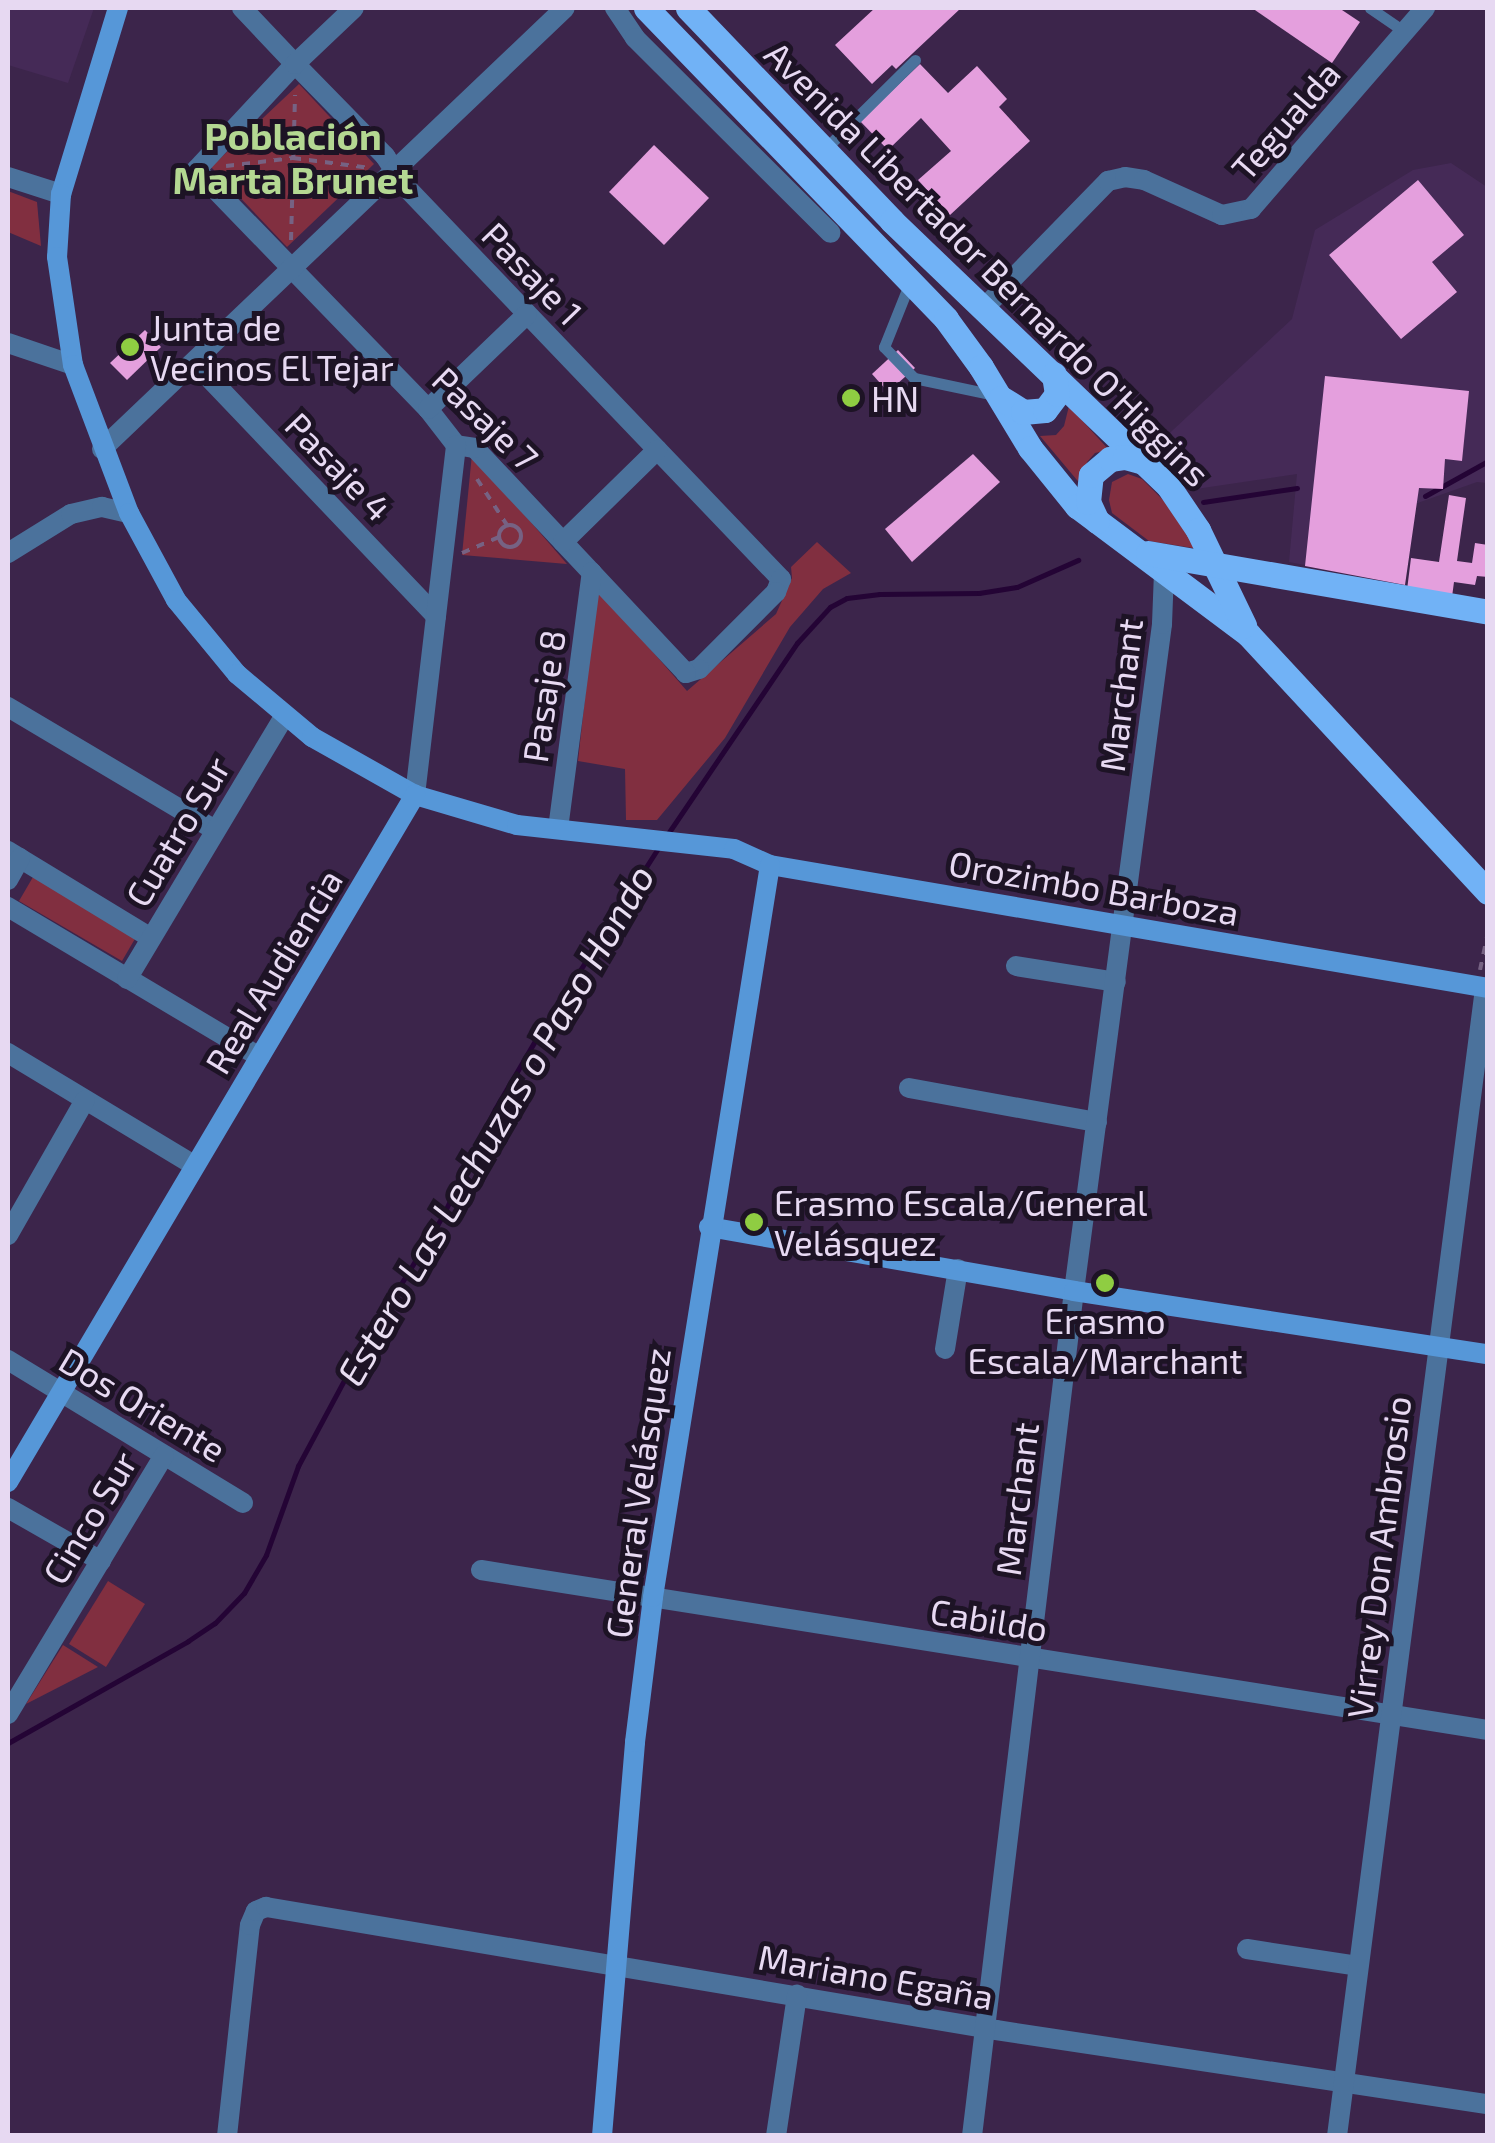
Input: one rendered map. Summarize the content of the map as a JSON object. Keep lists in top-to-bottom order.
{
  "streets": {
    "main road": ["Avenida Libertador Bernardo O'Higgins"],
    "street": [
      "Tegualda",
      "Pasaje 1",
      "Pasaje 7",
      "Pasaje 4",
      "Marchant",
      "Pasaje 8",
      "Cuatro Sur",
      "Orozimbo Barboza",
      "Real Audiencia",
      "Dos Oriente",
      "General Velásquez",
      "Cinco Sur",
      "Virrey Don Ambrosio",
      "Cabildo",
      "Mariano Egaña"
    ]
  },
  "crossings": [
    ["Tegualda", "Avenida Libertador Bernardo O'Higgins"],
    ["Avenida Libertador Bernardo O'Higgins", "Marchant"],
    ["Pasaje 1", "Pasaje 7"],
    ["Pasaje 7", "Pasaje 8"],
    ["Pasaje 7", "Real Audiencia"],
    ["Pasaje 4", "Real Audiencia"],
    ["Marchant", "Orozimbo Barboza"],
    ["Marchant", "Cabildo"],
    ["Marchant", "Mariano Egaña"],
    ["Pasaje 8", "Orozimbo Barboza"],
    ["Cuatro Sur", "Orozimbo Barboza"],
    ["Orozimbo Barboza", "Real Audiencia"],
    ["Orozimbo Barboza", "General Velásquez"],
    ["Orozimbo Barboza", "Virrey Don Ambrosio"],
    ["Real Audiencia", "Dos Oriente"],
    ["Dos Oriente", "Cinco Sur"],
    ["General Velásquez", "Cabildo"],
    ["General Velásquez", "Mariano Egaña"],
    ["Virrey Don Ambrosio", "Cabildo"],
    ["Virrey Don Ambrosio", "Mariano Egaña"]
  ],
  "districts": ["Población Marta Brunet"],
  "water": ["Estero Las Lechuzas o Paso Hondo"],
  "places": [
    "Junta de Vecinos El Tejar",
    "HN",
    "Erasmo Escala/General Velásquez",
    "Erasmo Escala/Marchant"
  ]
}
